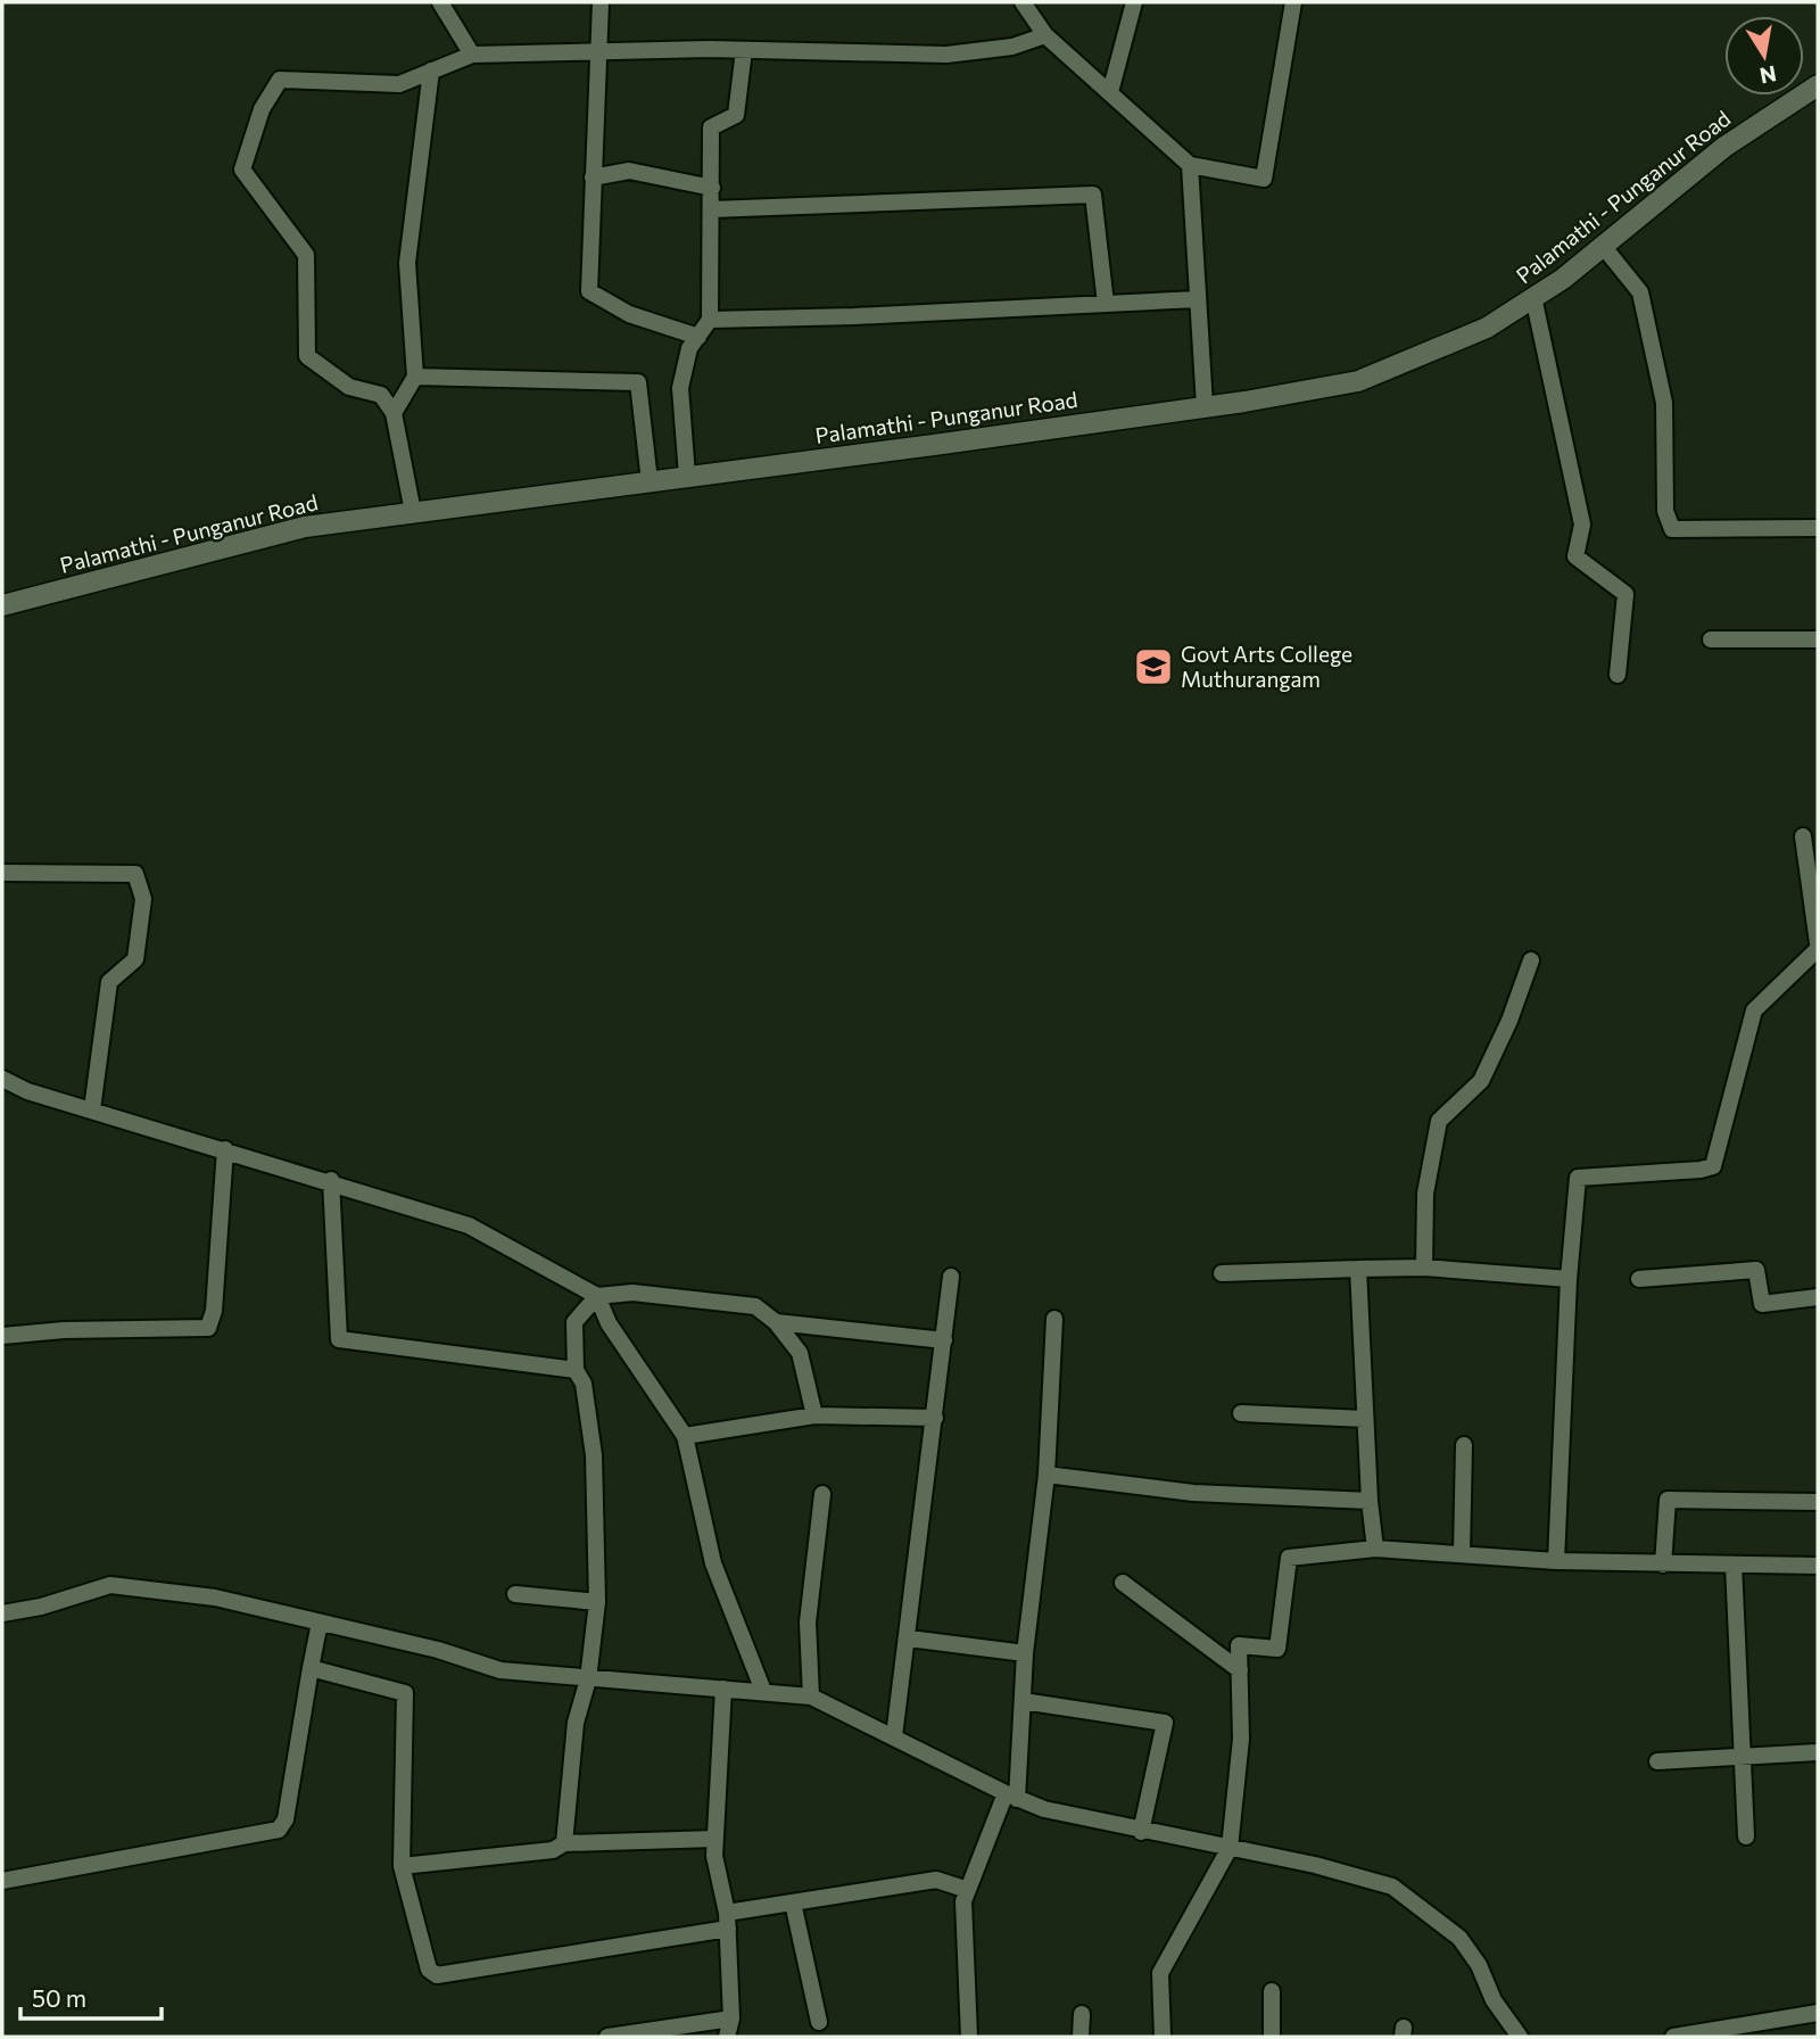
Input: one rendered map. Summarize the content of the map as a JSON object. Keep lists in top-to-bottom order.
{
  "streets": {
    "street": ["Palamathi - Punganur Road"]
  },
  "places": {
    "school or university": ["Govt Arts College Muthurangam"]
  },
  "scale_bar": "50 m",
  "north": "bottom"
}
